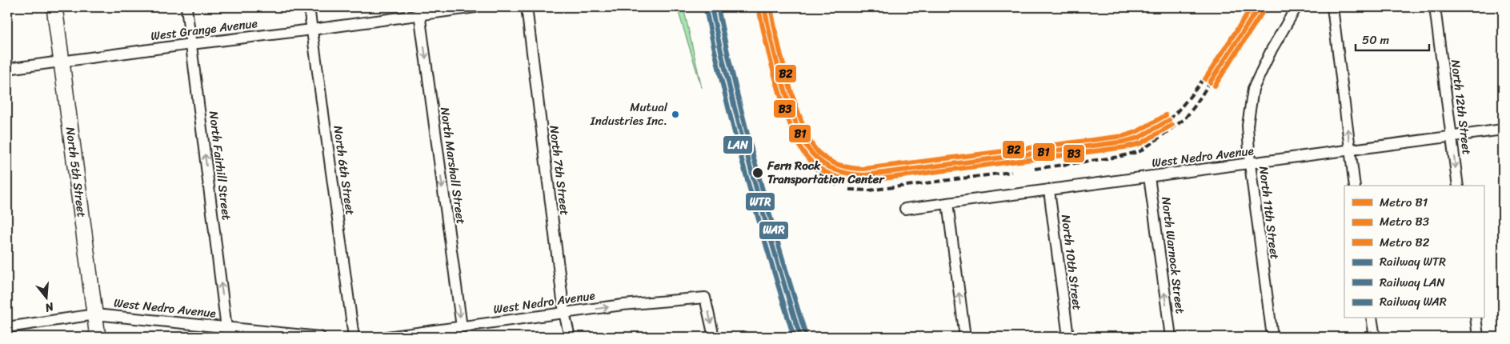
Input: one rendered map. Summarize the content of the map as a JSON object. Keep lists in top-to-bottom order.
{
  "streets": {
    "street": [
      "West Grange Avenue",
      "North 12th Street",
      "West Nedro Avenue",
      "North Fairhill Street",
      "North Marshall Street",
      "North 6th Street",
      "North 7th Street",
      "North 5th Street",
      "North 11th Street",
      "North Warnock Street",
      "North 10th Street"
    ]
  },
  "crossings": [
    ["West Grange Avenue", "North Fairhill Street"],
    ["West Grange Avenue", "North Marshall Street"],
    ["West Grange Avenue", "North 6th Street"],
    ["West Grange Avenue", "North 5th Street"],
    ["North 12th Street", "West Nedro Avenue"],
    ["West Nedro Avenue", "North Fairhill Street"],
    ["West Nedro Avenue", "North Marshall Street"],
    ["West Nedro Avenue", "North 7th Street"],
    ["West Nedro Avenue", "North 5th Street"],
    ["West Nedro Avenue", "North 11th Street"],
    ["West Nedro Avenue", "North Warnock Street"],
    ["West Nedro Avenue", "North 10th Street"]
  ],
  "one_way": ["North Fairhill Street", "North Marshall Street", "North Warnock Street"],
  "places": ["Mutual Industries Inc.", "Fern Rock Transportation Center"],
  "lines": [
    "metro line B1",
    "metro line B2",
    "rail line WTR",
    "rail line WAR",
    "metro line B3",
    "rail line LAN"
  ],
  "legend": [
    "Metro B1",
    "Metro B3",
    "Metro B2",
    "Railway WTR",
    "Railway LAN",
    "Railway WAR"
  ],
  "scale_bar": "50 m",
  "north": "bottom"
}
